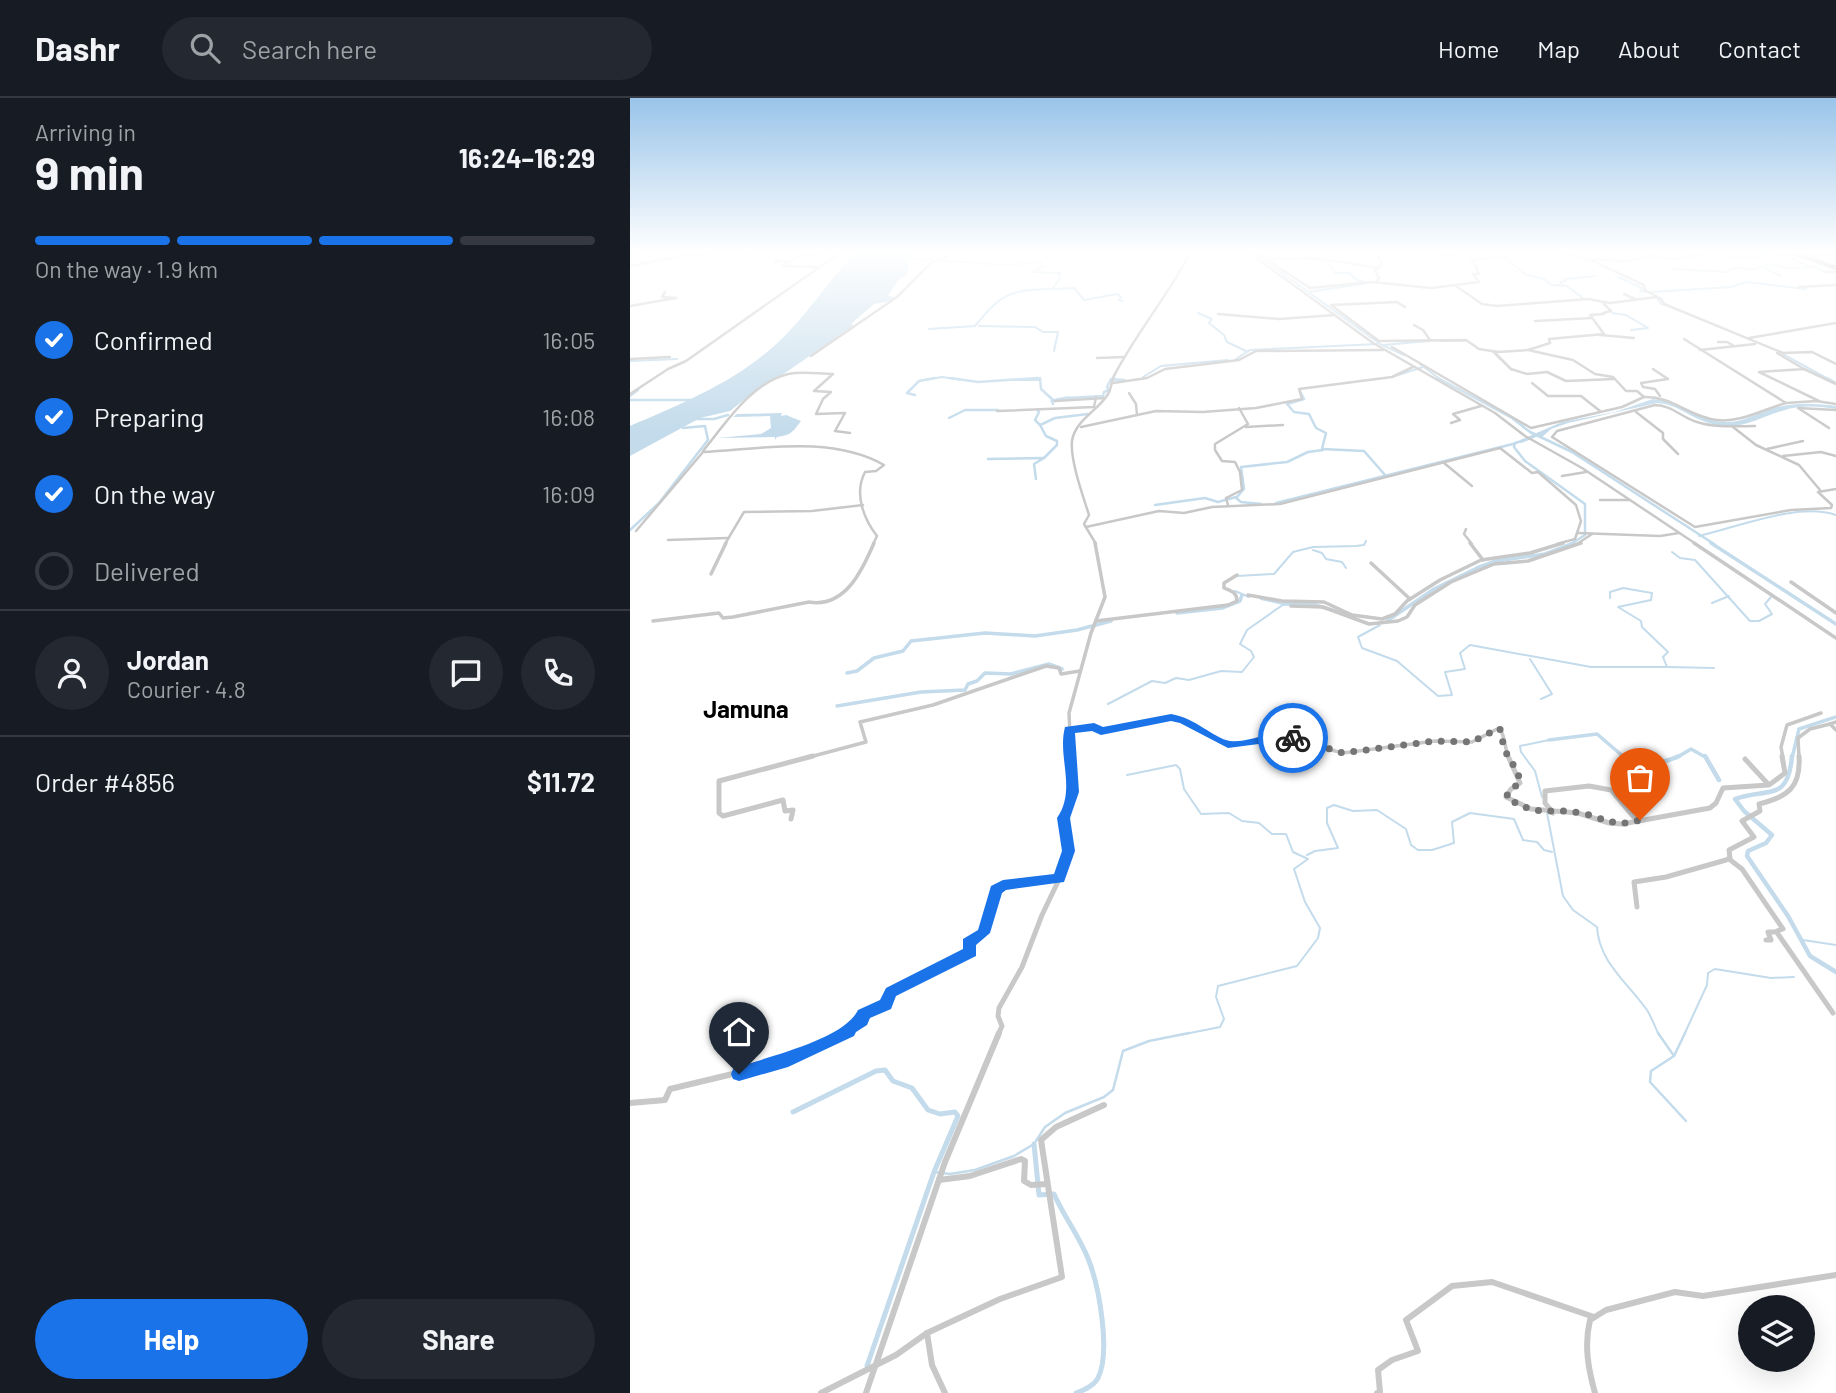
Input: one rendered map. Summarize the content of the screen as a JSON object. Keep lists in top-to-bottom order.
{
  "districts": ["Jamuna"],
  "page": {
    "header": "Dashr",
    "search": "Search here",
    "nav": [
      "Home",
      "Map",
      "About",
      "Contact"
    ],
    "heading": ["9 min", "Arriving in", "16:24–16:29"],
    "panel": [
      "Jordan",
      "Courier · 4.8",
      "Order #4856",
      "$11.72"
    ],
    "bar": "On the way · 1.9 km",
    "list": [
      ["Confirmed", "16:05"],
      ["Preparing", "16:08"],
      ["On the way", "16:09"],
      "Delivered"
    ],
    "buttons": ["Help", "Share"]
  }
}
